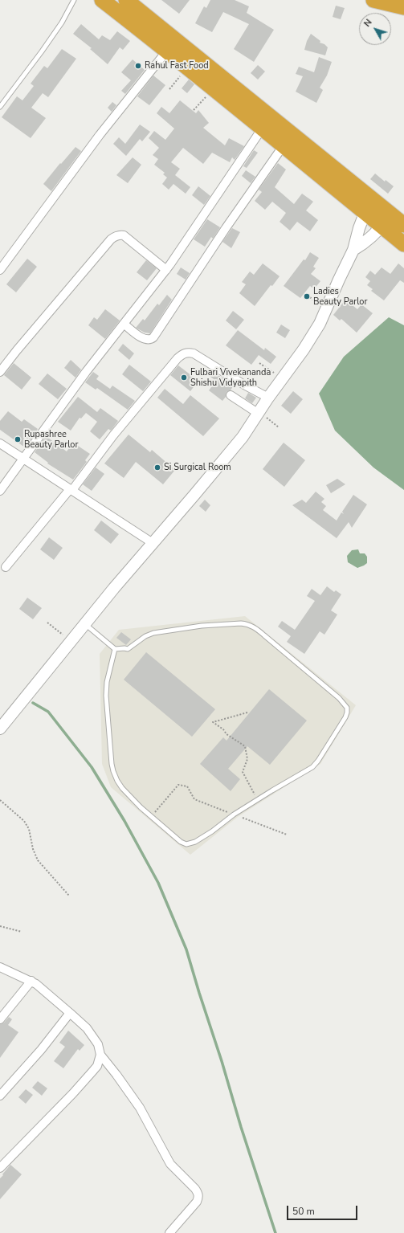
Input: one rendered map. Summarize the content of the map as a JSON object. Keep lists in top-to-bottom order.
{
  "places": [
    "Rahul Fast Food",
    "Ladies Beauty Parlor",
    "Fulbari Vivekananda Shishu Vidyapith",
    "Rupashree Beauty Parlor",
    "Si Surgical Room"
  ],
  "scale_bar": "50 m",
  "north": "top left"
}
